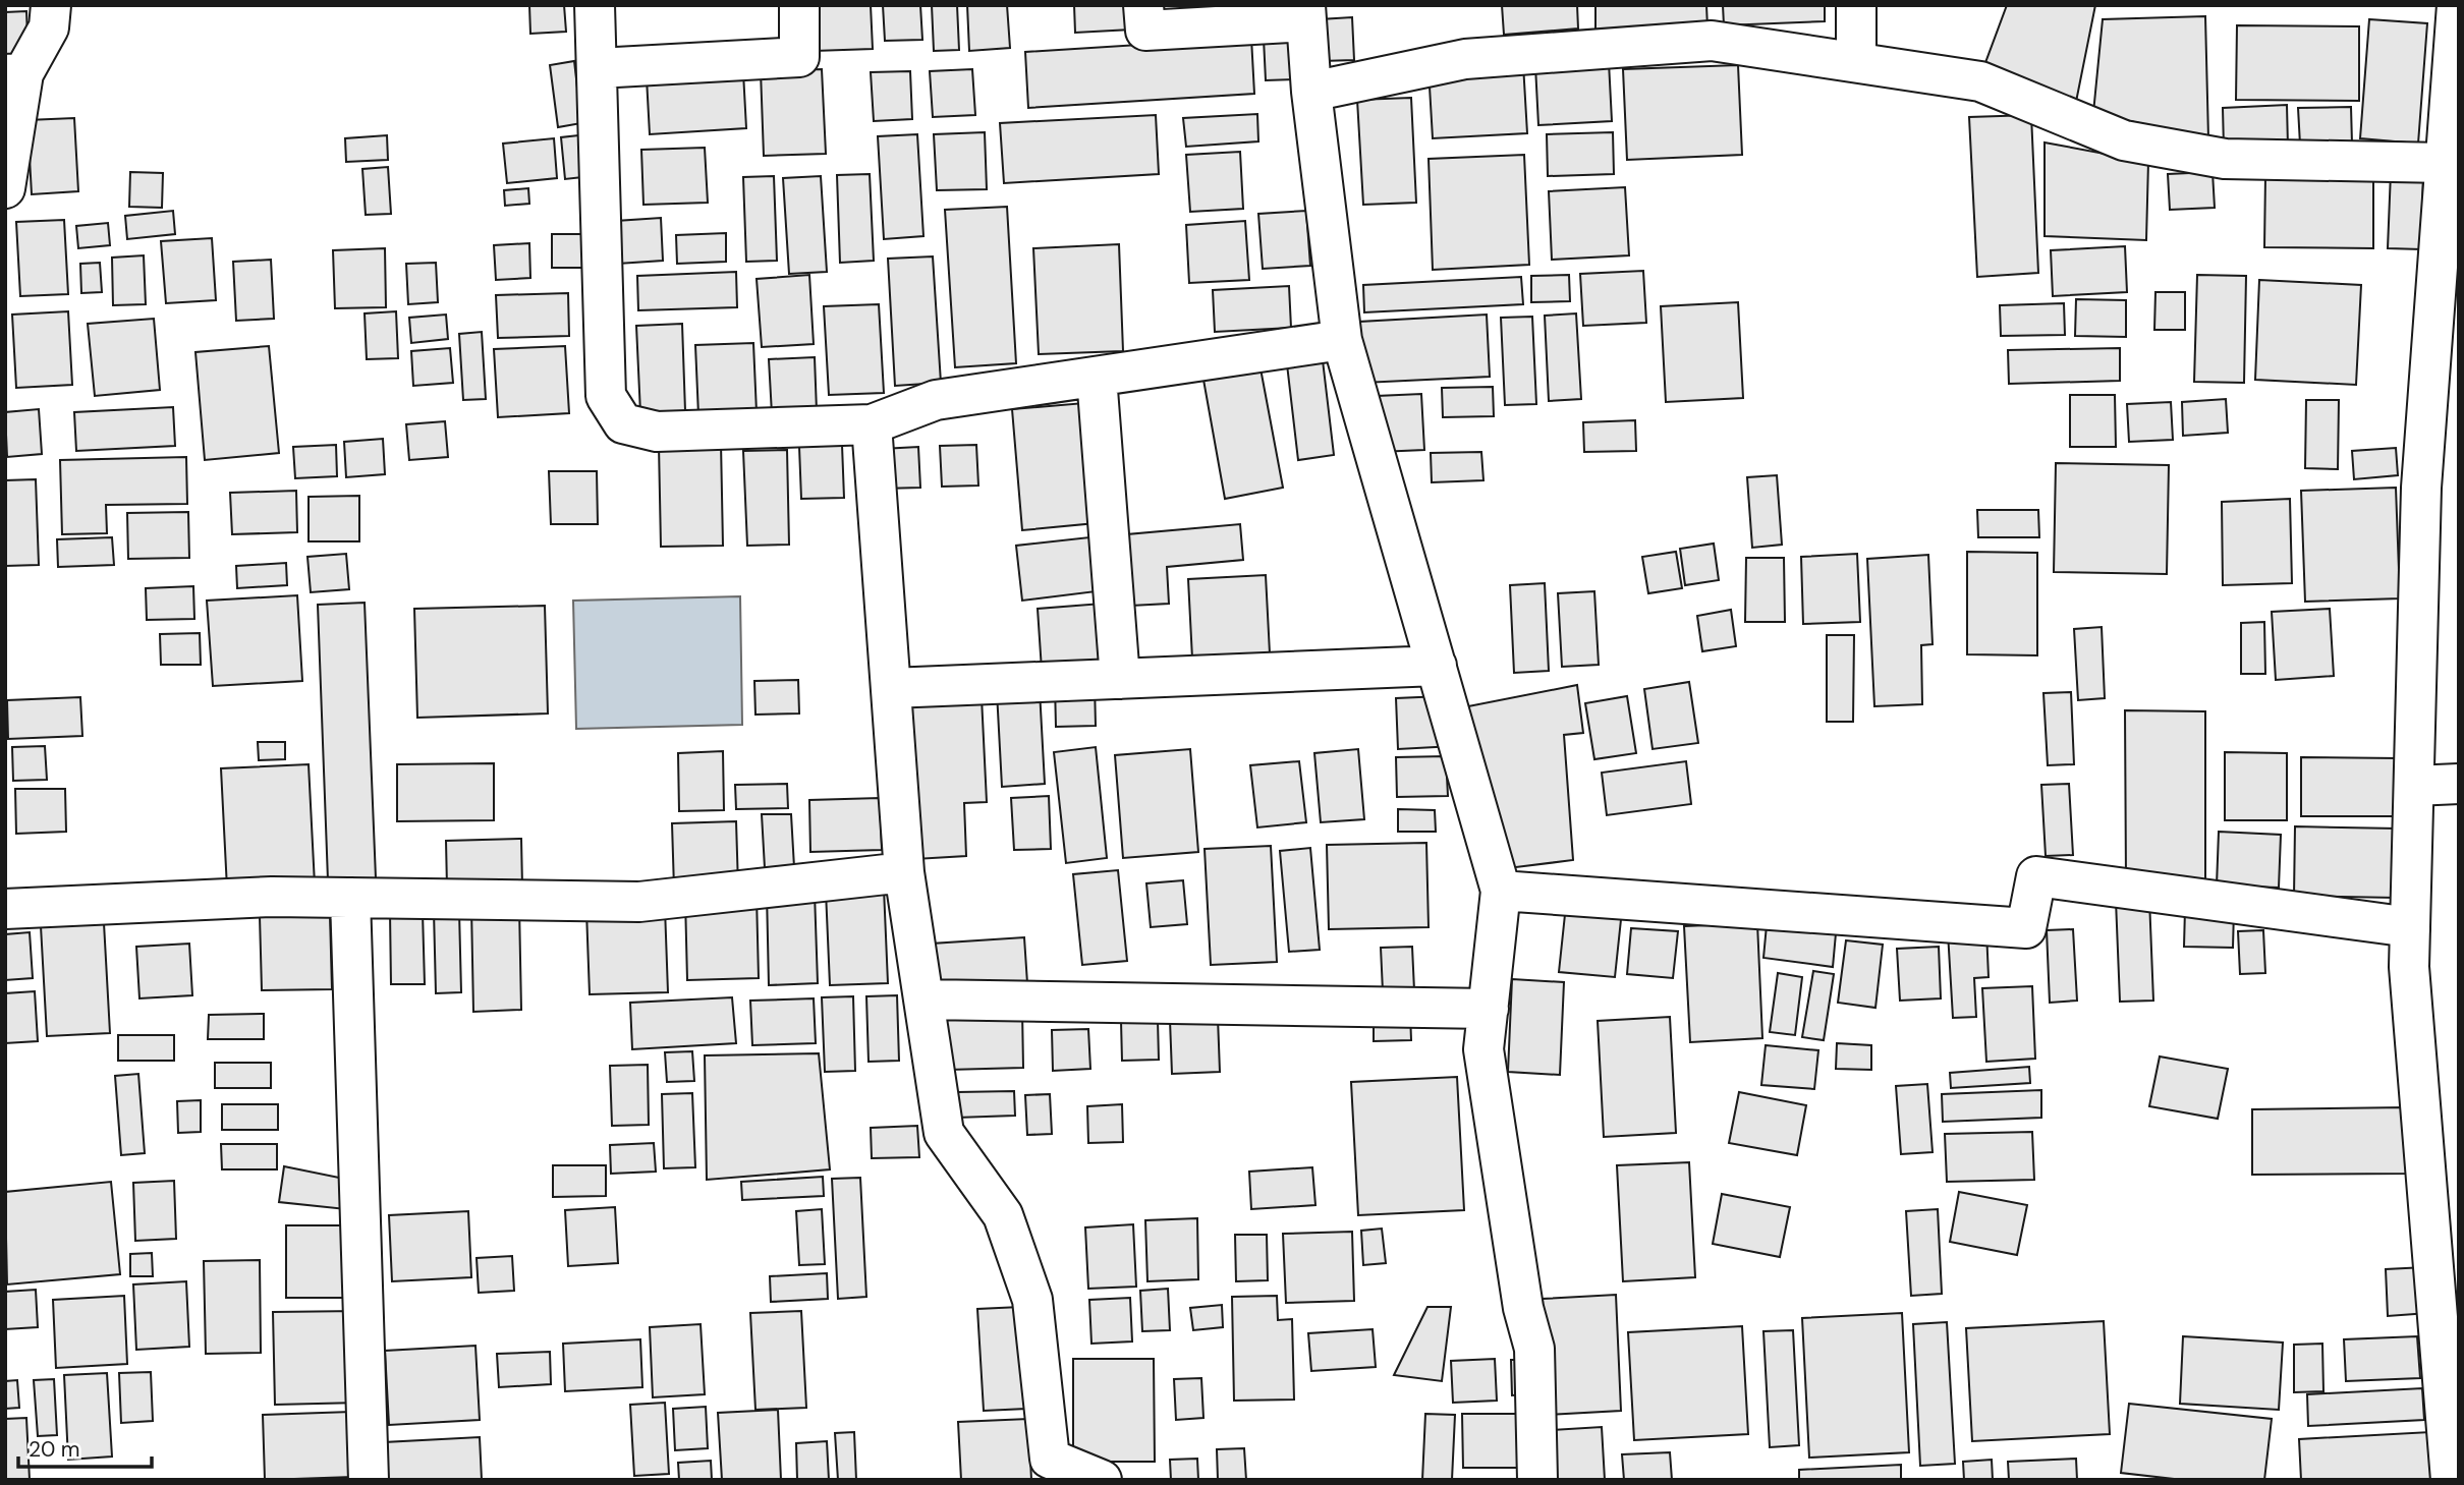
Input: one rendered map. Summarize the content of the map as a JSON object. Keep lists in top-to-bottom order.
{
  "scale_bar": "20 m"
}
